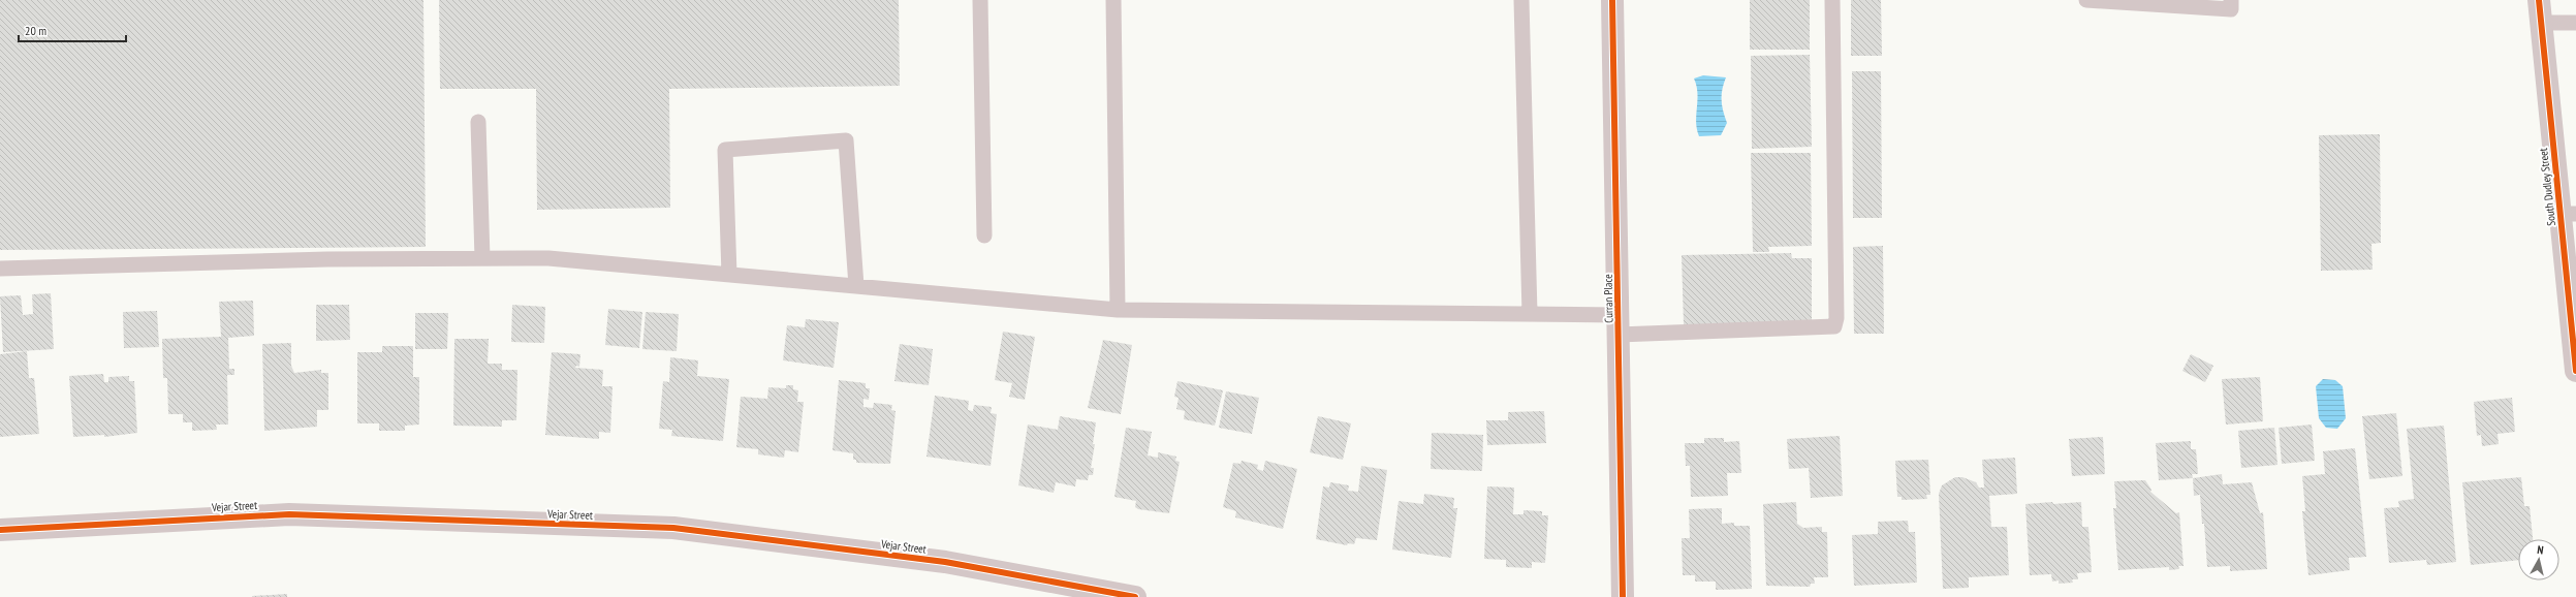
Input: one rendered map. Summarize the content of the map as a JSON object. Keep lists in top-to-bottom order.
{
  "streets": {
    "street": ["South Dudley Street", "Curran Place", "Vejar Street"]
  },
  "scale_bar": "20 m",
  "north": "top"
}
